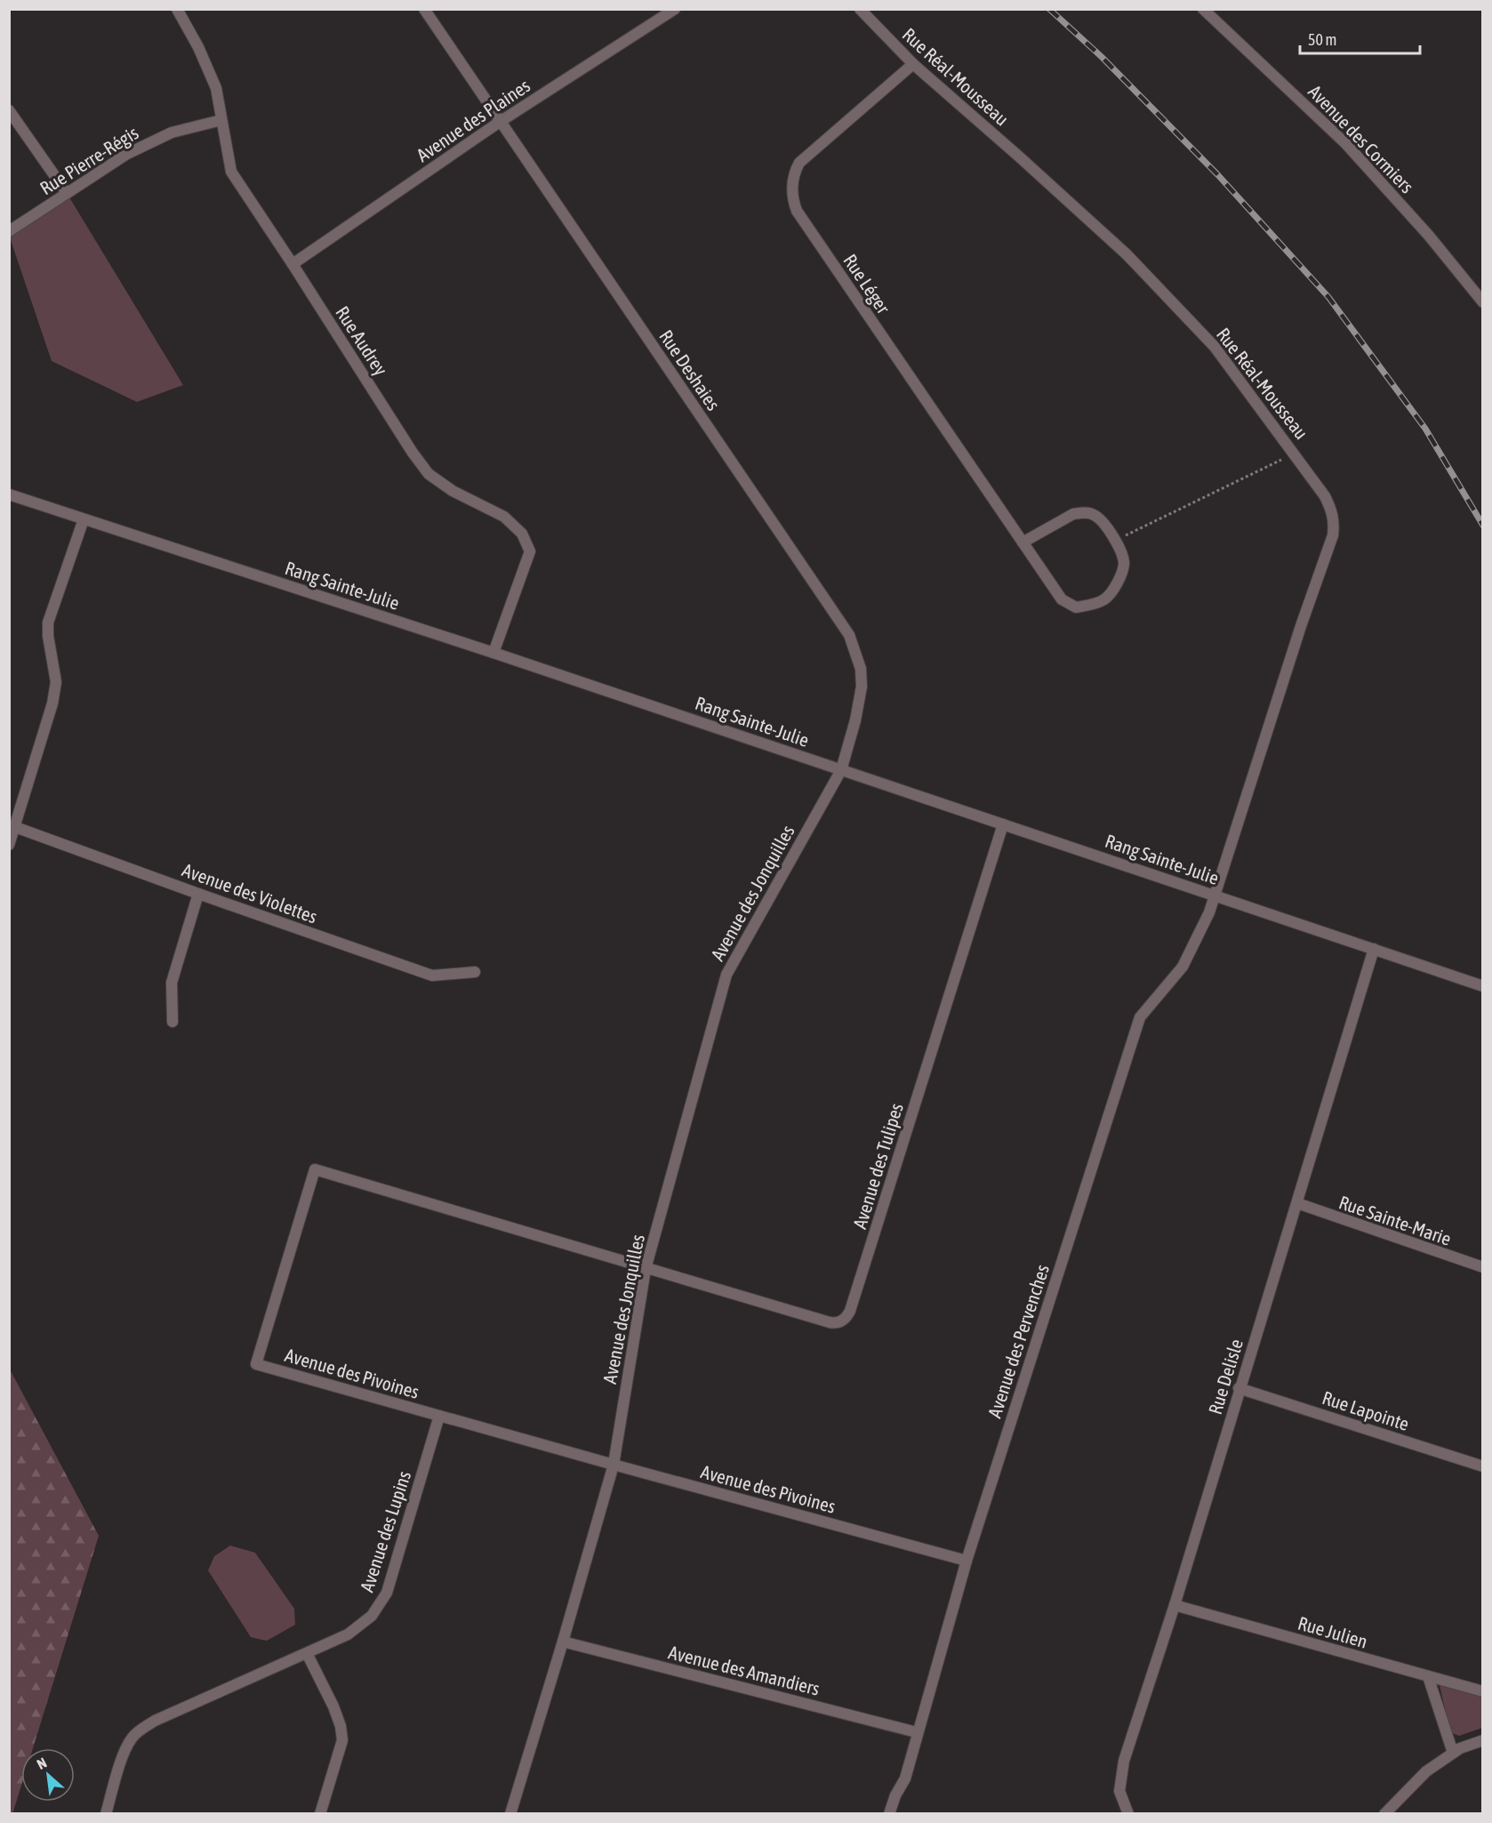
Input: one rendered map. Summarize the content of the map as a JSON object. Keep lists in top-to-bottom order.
{
  "streets": {
    "street": [
      "Rue Réal-Mousseau",
      "Avenue des Plaines",
      "Avenue des Cormiers",
      "Rue Pierre-Régis",
      "Rue Léger",
      "Rue Audrey",
      "Rue Deshaies",
      "Rang Sainte-Julie",
      "Avenue des Violettes",
      "Avenue des Jonquilles",
      "Avenue des Tulipes",
      "Rue Sainte-Marie",
      "Avenue des Pervenches",
      "Avenue des Pivoines",
      "Rue Delisle",
      "Rue Lapointe",
      "Avenue des Lupins",
      "Rue Julien",
      "Avenue des Amandiers"
    ]
  },
  "crossings": [
    ["Rue Réal-Mousseau", "Rue Léger"],
    ["Rue Réal-Mousseau", "Rang Sainte-Julie"],
    ["Rue Réal-Mousseau", "Avenue des Pervenches"],
    ["Avenue des Plaines", "Rue Audrey"],
    ["Avenue des Plaines", "Rue Deshaies"],
    ["Rue Pierre-Régis", "Rue Audrey"],
    ["Rue Audrey", "Rang Sainte-Julie"],
    ["Rue Deshaies", "Rang Sainte-Julie"],
    ["Rue Deshaies", "Avenue des Jonquilles"],
    ["Rang Sainte-Julie", "Avenue des Jonquilles"],
    ["Rang Sainte-Julie", "Avenue des Tulipes"],
    ["Rang Sainte-Julie", "Avenue des Pervenches"],
    ["Rang Sainte-Julie", "Rue Delisle"],
    ["Avenue des Jonquilles", "Avenue des Tulipes"],
    ["Avenue des Jonquilles", "Avenue des Pivoines"],
    ["Avenue des Jonquilles", "Avenue des Amandiers"],
    ["Avenue des Tulipes", "Avenue des Pivoines"],
    ["Rue Sainte-Marie", "Rue Delisle"],
    ["Avenue des Pervenches", "Avenue des Pivoines"],
    ["Avenue des Pervenches", "Avenue des Amandiers"],
    ["Avenue des Pivoines", "Avenue des Lupins"],
    ["Rue Delisle", "Rue Lapointe"],
    ["Rue Delisle", "Rue Julien"]
  ],
  "scale_bar": "50 m",
  "north": "top left"
}
